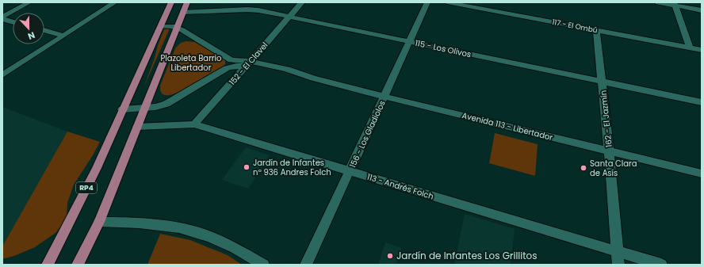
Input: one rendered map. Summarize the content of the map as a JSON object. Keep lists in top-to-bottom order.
{
  "streets": {
    "main road": ["RP4"],
    "street": [
      "117 - El Ombú",
      "115 - Los Olivos",
      "152 - El Clavel",
      "162 - El Jazmín",
      "Avenida 113 - Libertador",
      "156 - Los Gladiolos",
      "113 - Andrés Folch"
    ]
  },
  "crossings": [
    ["117 - El Ombú", "162 - El Jazmín"],
    ["115 - Los Olivos", "152 - El Clavel"],
    ["115 - Los Olivos", "162 - El Jazmín"],
    ["115 - Los Olivos", "156 - Los Gladiolos"],
    ["152 - El Clavel", "Avenida 113 - Libertador"],
    ["152 - El Clavel", "113 - Andrés Folch"],
    ["162 - El Jazmín", "Avenida 113 - Libertador"],
    ["162 - El Jazmín", "113 - Andrés Folch"],
    ["Avenida 113 - Libertador", "156 - Los Gladiolos"],
    ["Avenida 113 - Libertador", "RP4"],
    ["156 - Los Gladiolos", "113 - Andrés Folch"]
  ],
  "parks": ["Plazoleta Barrio Libertador"],
  "places": ["Jardín de Infantes nº 936 Andres Folch", "Santa Clara de Asís", "Jardín de Infantes Los Grillitos"],
  "north": "bottom"
}
